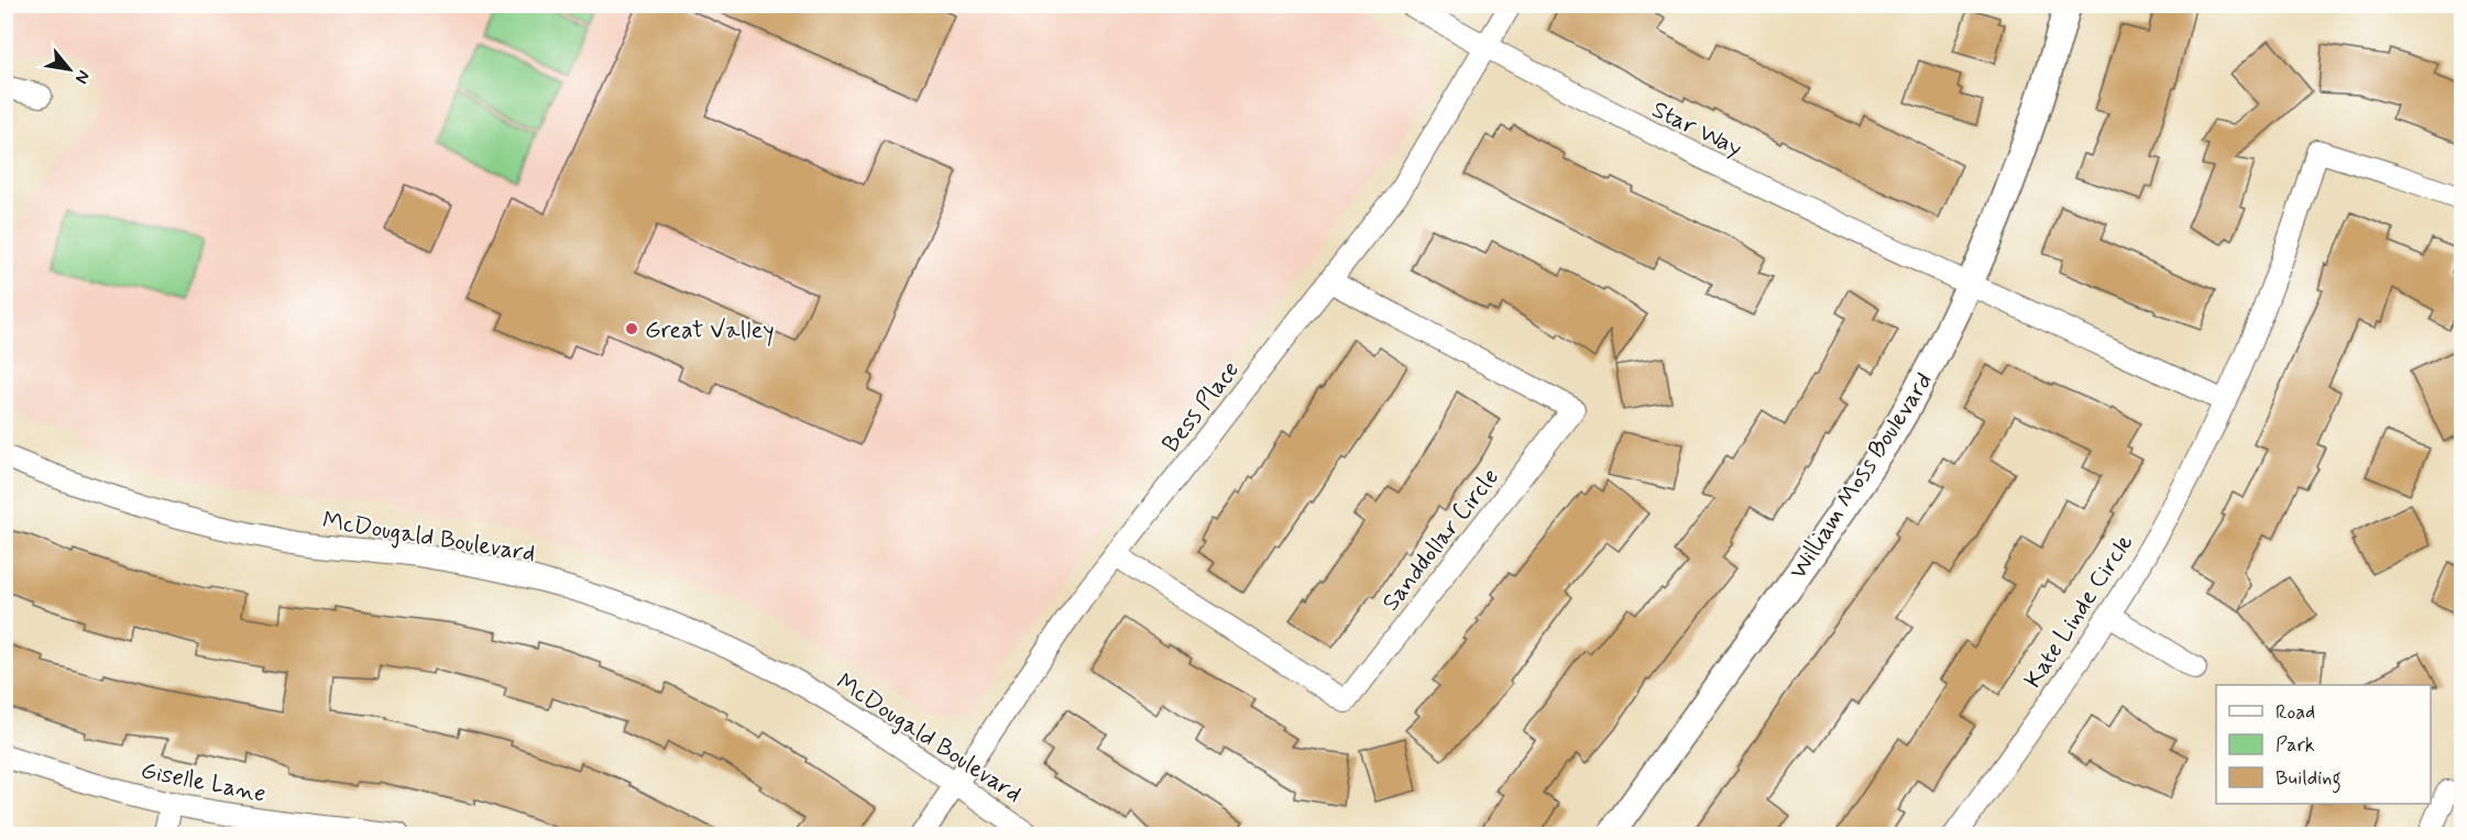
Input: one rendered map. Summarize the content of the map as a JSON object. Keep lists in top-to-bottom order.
{
  "streets": {
    "street": [
      "Star Way",
      "Bess Place",
      "William Moss Boulevard",
      "McDougald Boulevard",
      "Sanddollar Circle",
      "Kate Linde Circle",
      "Giselle Lane"
    ]
  },
  "crossings": [
    ["Star Way", "Bess Place"],
    ["Star Way", "William Moss Boulevard"],
    ["Bess Place", "McDougald Boulevard"],
    ["Bess Place", "Sanddollar Circle"]
  ],
  "places": ["Great Valley"],
  "legend": ["Road", "Park", "Building"],
  "north": "bottom right"
}
